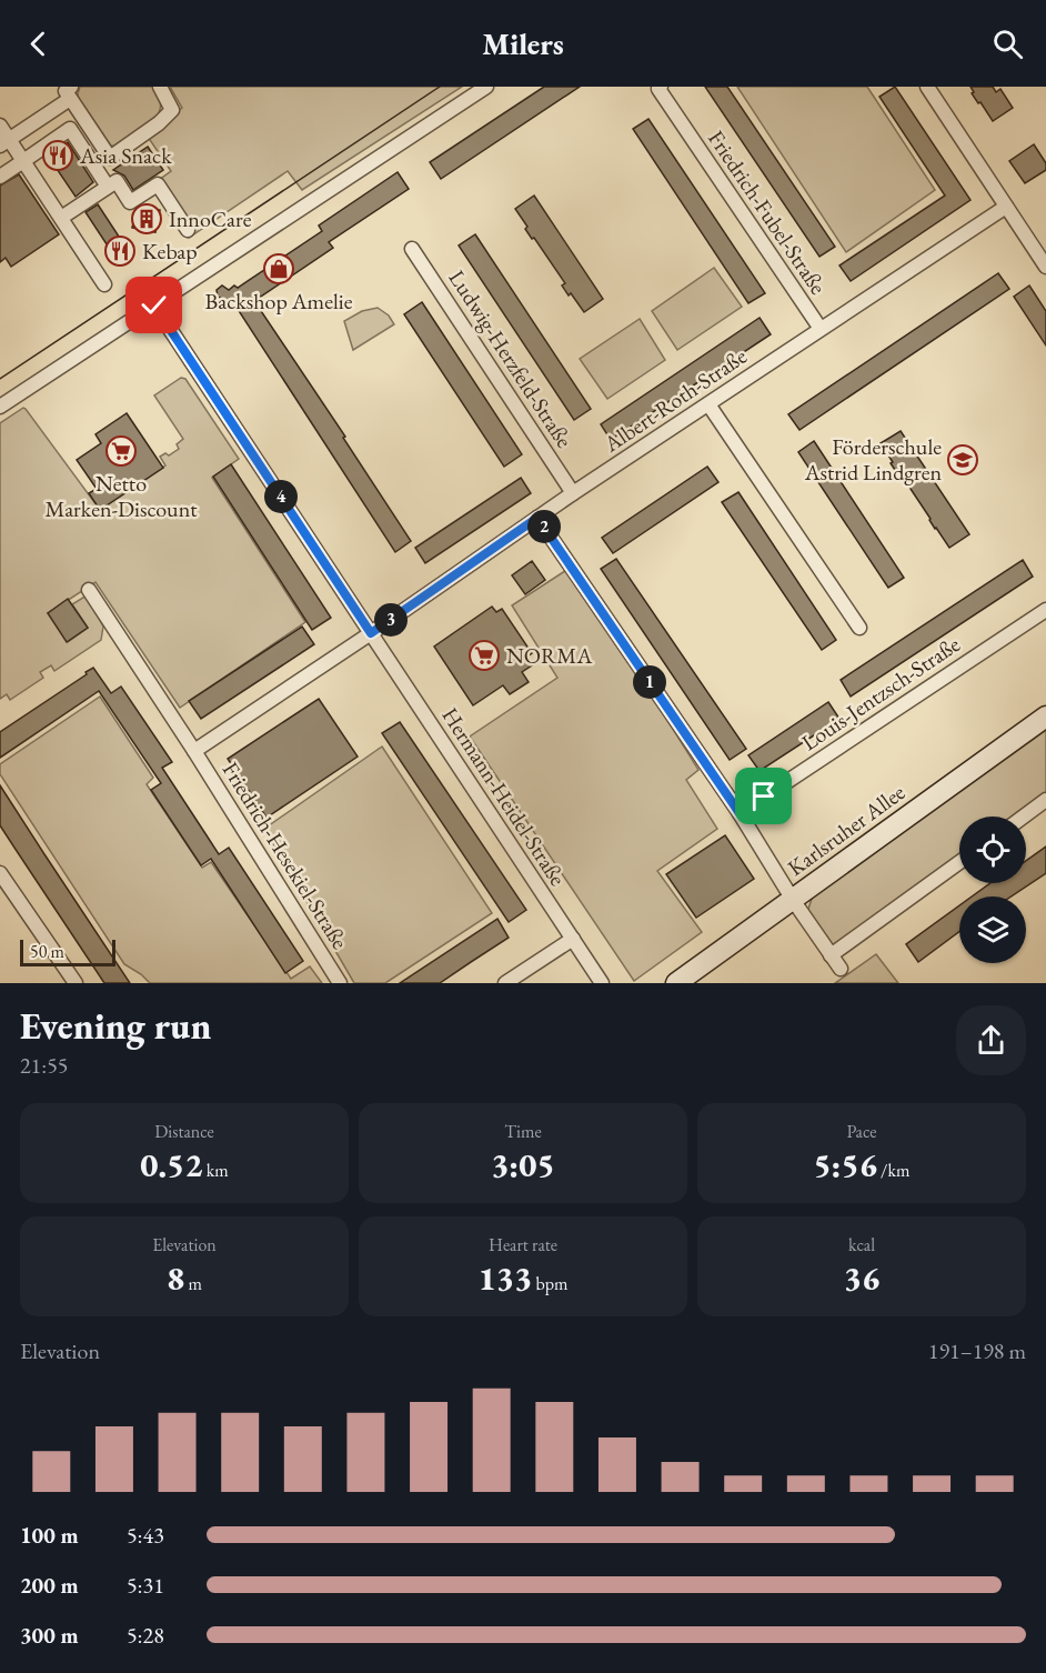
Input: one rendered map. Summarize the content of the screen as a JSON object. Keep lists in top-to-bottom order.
{
  "streets": {
    "street": [
      "Friedrich-Fubel-Straße",
      "Ludwig-Herzfeld-Straße",
      "Albert-Roth-Straße",
      "Louis-Jentzsch-Straße",
      "Hermann-Heidel-Straße",
      "Karlsruher Allee",
      "Friedrich-Hesekiel-Straße"
    ]
  },
  "crossings": [
    ["Friedrich-Fubel-Straße", "Albert-Roth-Straße"],
    ["Ludwig-Herzfeld-Straße", "Albert-Roth-Straße"],
    ["Albert-Roth-Straße", "Hermann-Heidel-Straße"],
    ["Albert-Roth-Straße", "Friedrich-Hesekiel-Straße"],
    ["Hermann-Heidel-Straße", "Friedrich-Hesekiel-Straße"]
  ],
  "places": {
    "restaurant": ["Asia Snack", "Kebap"],
    "building": ["InnoCare"],
    "shop": ["Backshop Amelie"],
    "supermarket": ["Netto Marken-Discount", "NORMA"],
    "school or university": ["Förderschule Astrid Lindgren"]
  },
  "scale_bar": "50 m",
  "page": {
    "header": "Milers",
    "pins": [
      "4",
      "2",
      "3",
      "1"
    ],
    "scale": "50 m",
    "heading": ["Evening run", "21:55"],
    "stats": [
      ["Distance", "0.52 km"],
      ["Time", "3:05"],
      ["Pace", "5:56 /km"],
      ["Elevation", "8 m"],
      ["Heart rate", "133 bpm"],
      ["kcal", "36"]
    ],
    "chart": ["Elevation", "191–198 m"],
    "list": [
      {
        "name": "100 m",
        "note": "5:43"
      },
      {
        "name": "200 m",
        "note": "5:31"
      },
      {
        "name": "300 m",
        "note": "5:28"
      }
    ]
  }
}
